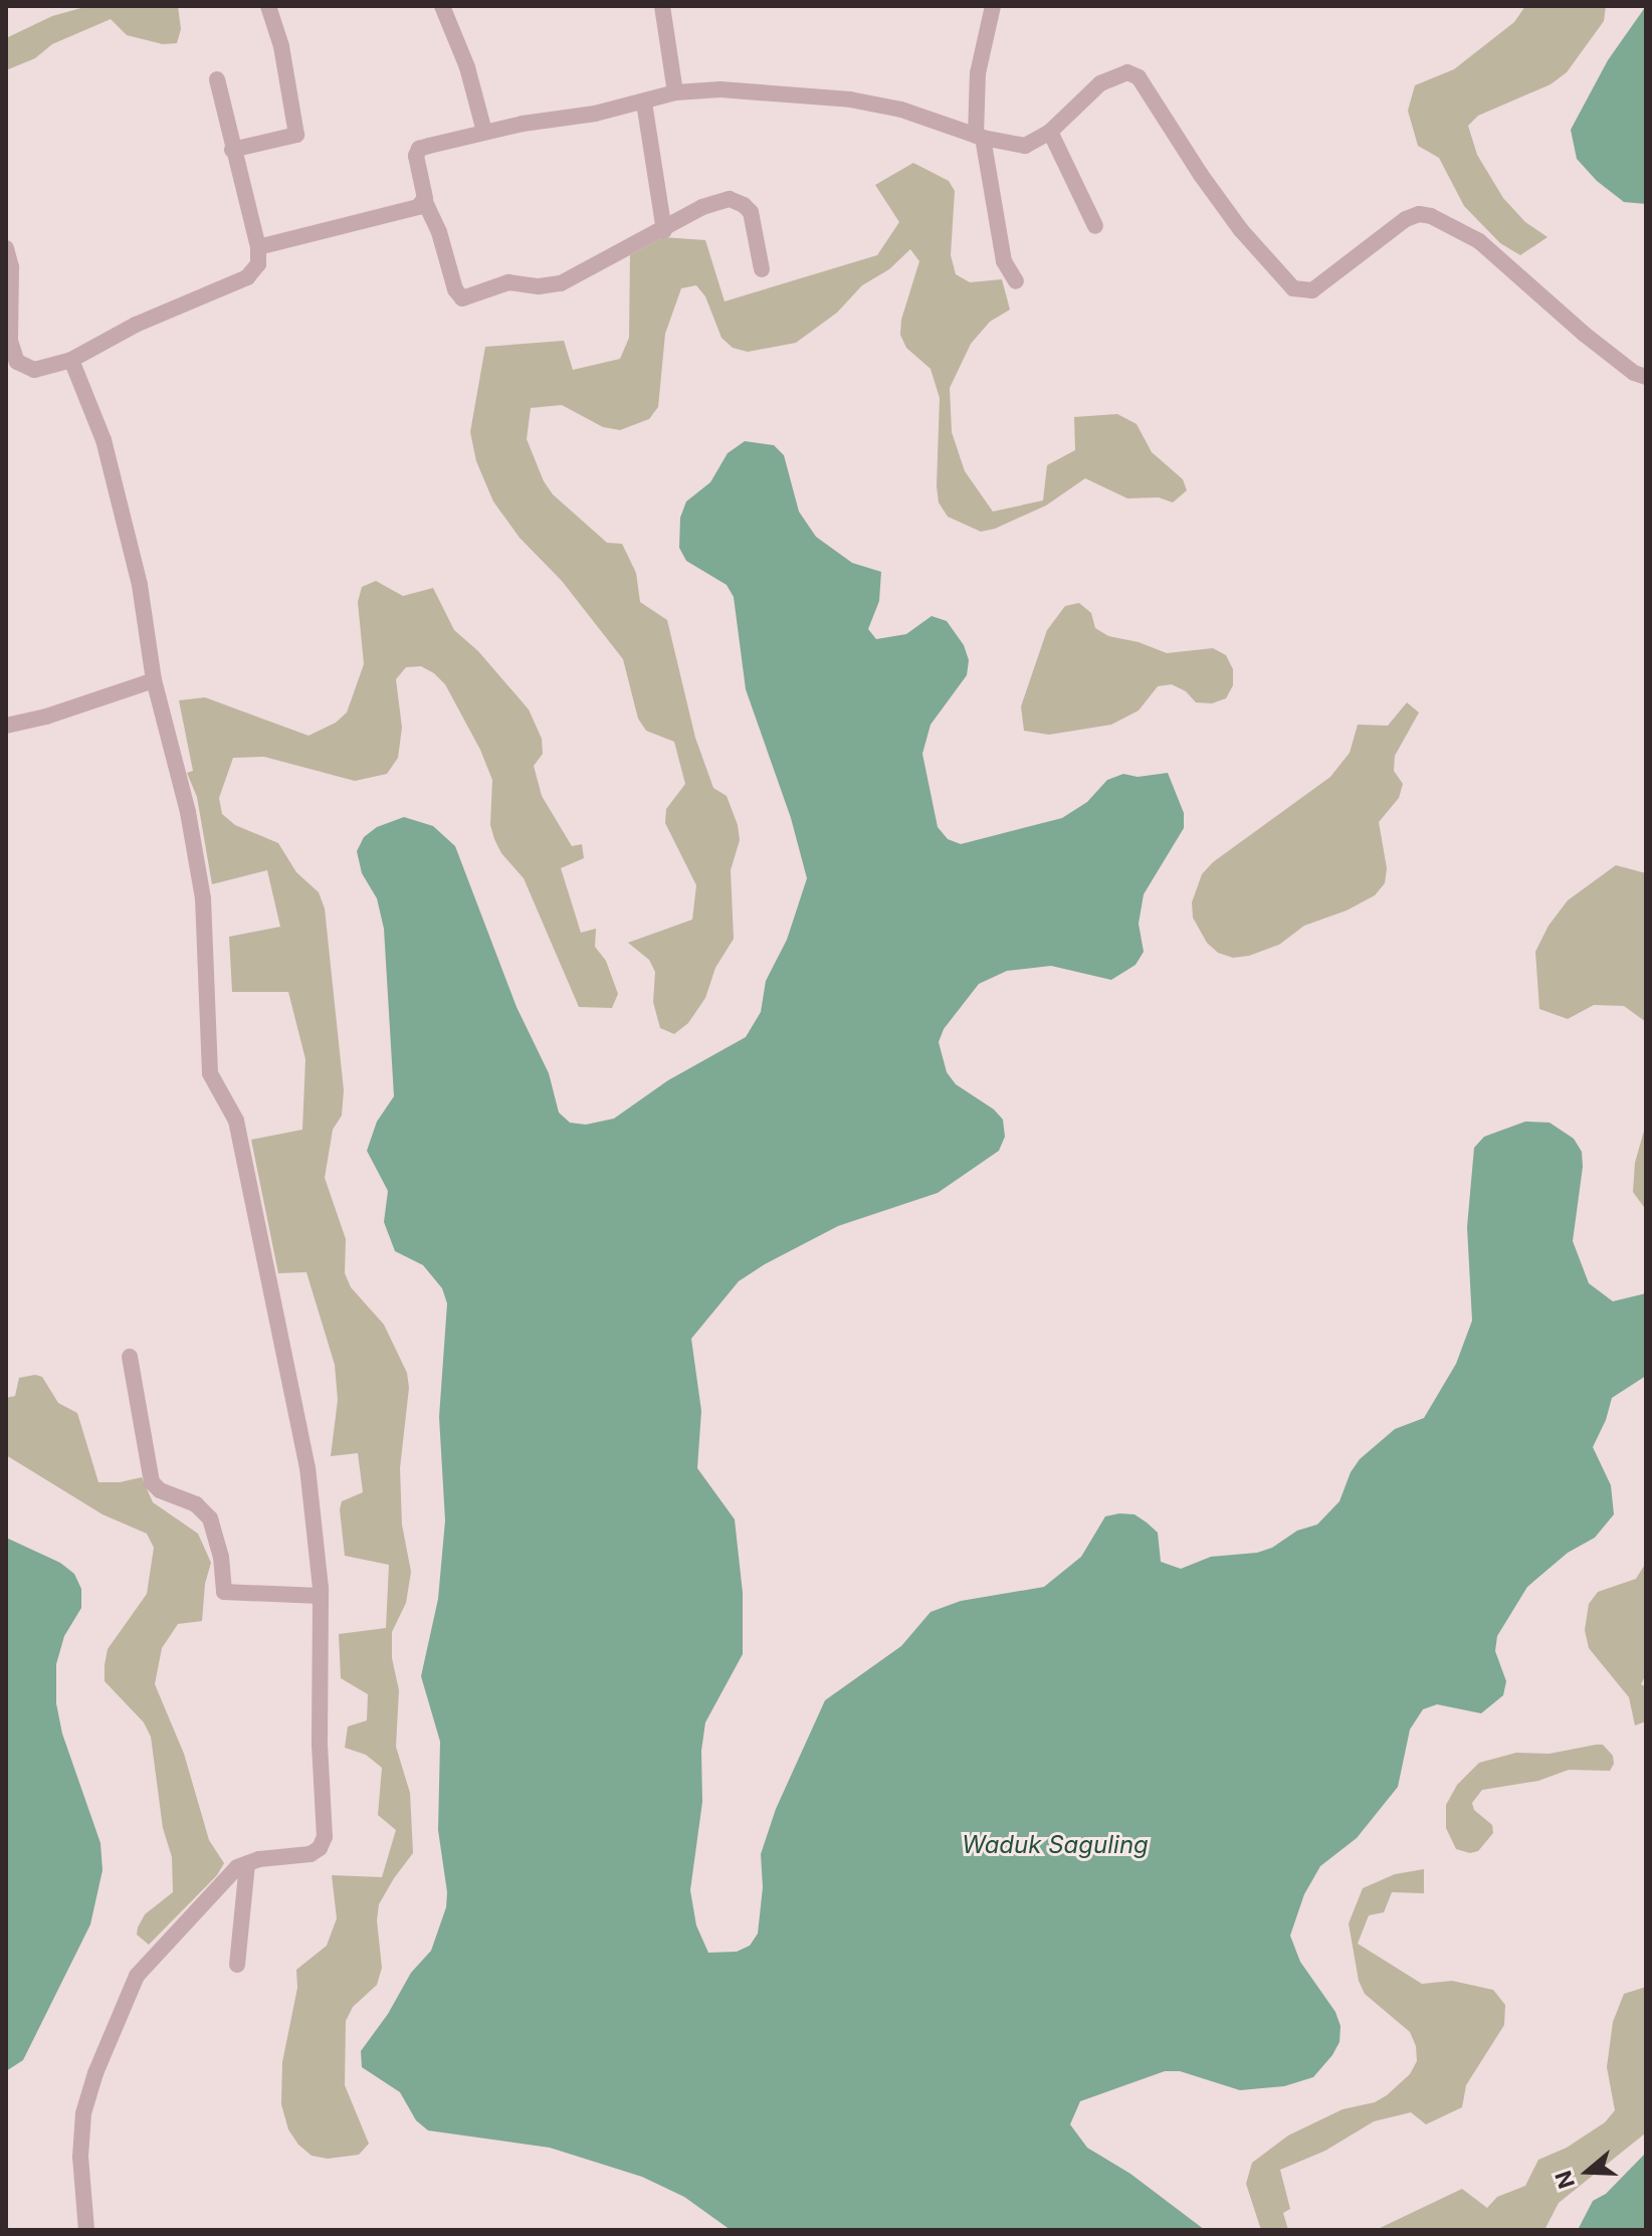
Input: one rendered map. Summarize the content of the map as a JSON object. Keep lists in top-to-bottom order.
{
  "water": ["Waduk Saguling"],
  "north": "left"
}
